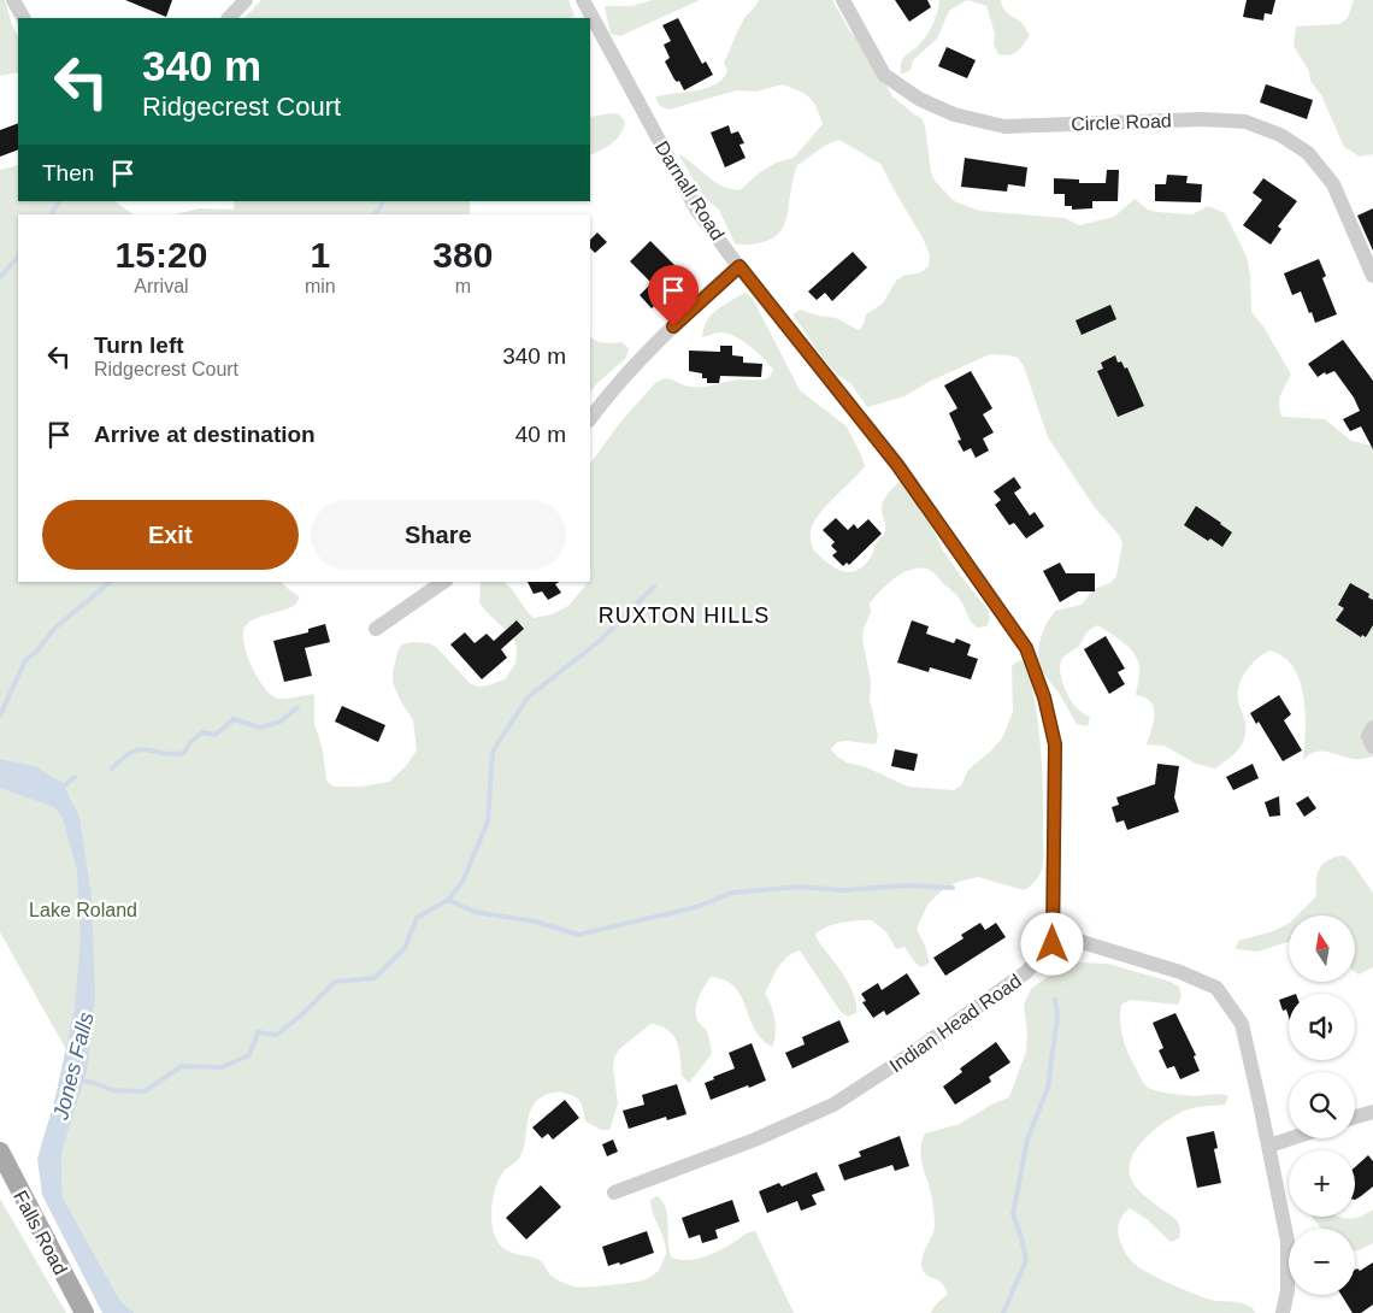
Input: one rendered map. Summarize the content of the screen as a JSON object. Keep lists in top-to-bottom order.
{
  "streets": {
    "main road": ["Falls Road"],
    "street": ["Circle Road", "Darnall Road", "Indian Head Road"]
  },
  "crossings": [
    ["Darnall Road", "Indian Head Road"]
  ],
  "districts": ["RUXTON HILLS"],
  "water": ["Jones Falls"],
  "parks": ["Lake Roland"],
  "north": "top",
  "page": {
    "turn": ["340 m", "Ridgecrest Court"],
    "then": "Then",
    "eta": [
      "15:20",
      "Arrival",
      "1",
      "min",
      "380",
      "m"
    ],
    "list": [
      {
        "name": "Turn left",
        "note": "Ridgecrest Court",
        "value": "340 m"
      },
      {
        "name": "Arrive at destination",
        "value": "40 m"
      }
    ],
    "buttons": ["Exit", "Share"],
    "map_buttons": ["+", "−"]
  }
}
